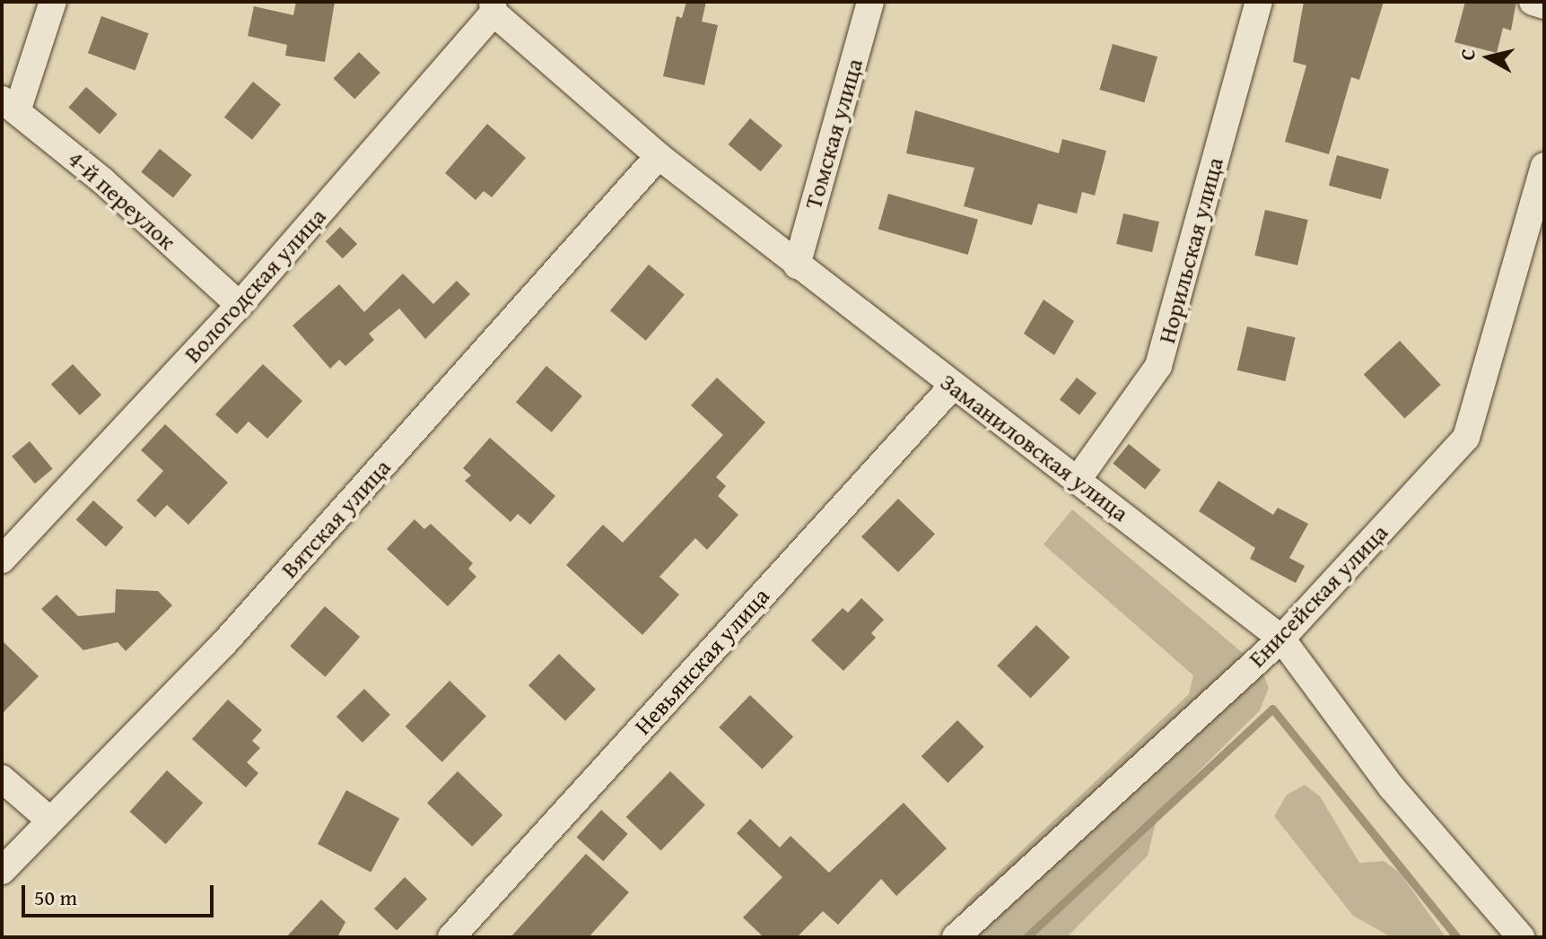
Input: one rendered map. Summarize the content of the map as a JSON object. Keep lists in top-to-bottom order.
{
  "streets": {
    "street": [
      "Томская улица",
      "4-й переулок",
      "Норильская улица",
      "Вологодская улица",
      "Заманиловская улица",
      "Вятская улица",
      "Енисейская улица",
      "Невьянская улица"
    ]
  },
  "crossings": [
    ["Томская улица", "Заманиловская улица"],
    ["4-й переулок", "Вологодская улица"],
    ["Норильская улица", "Заманиловская улица"],
    ["Вологодская улица", "Заманиловская улица"],
    ["Заманиловская улица", "Вятская улица"],
    ["Заманиловская улица", "Енисейская улица"],
    ["Заманиловская улица", "Невьянская улица"]
  ],
  "scale_bar": "50 m",
  "north": "left"
}
